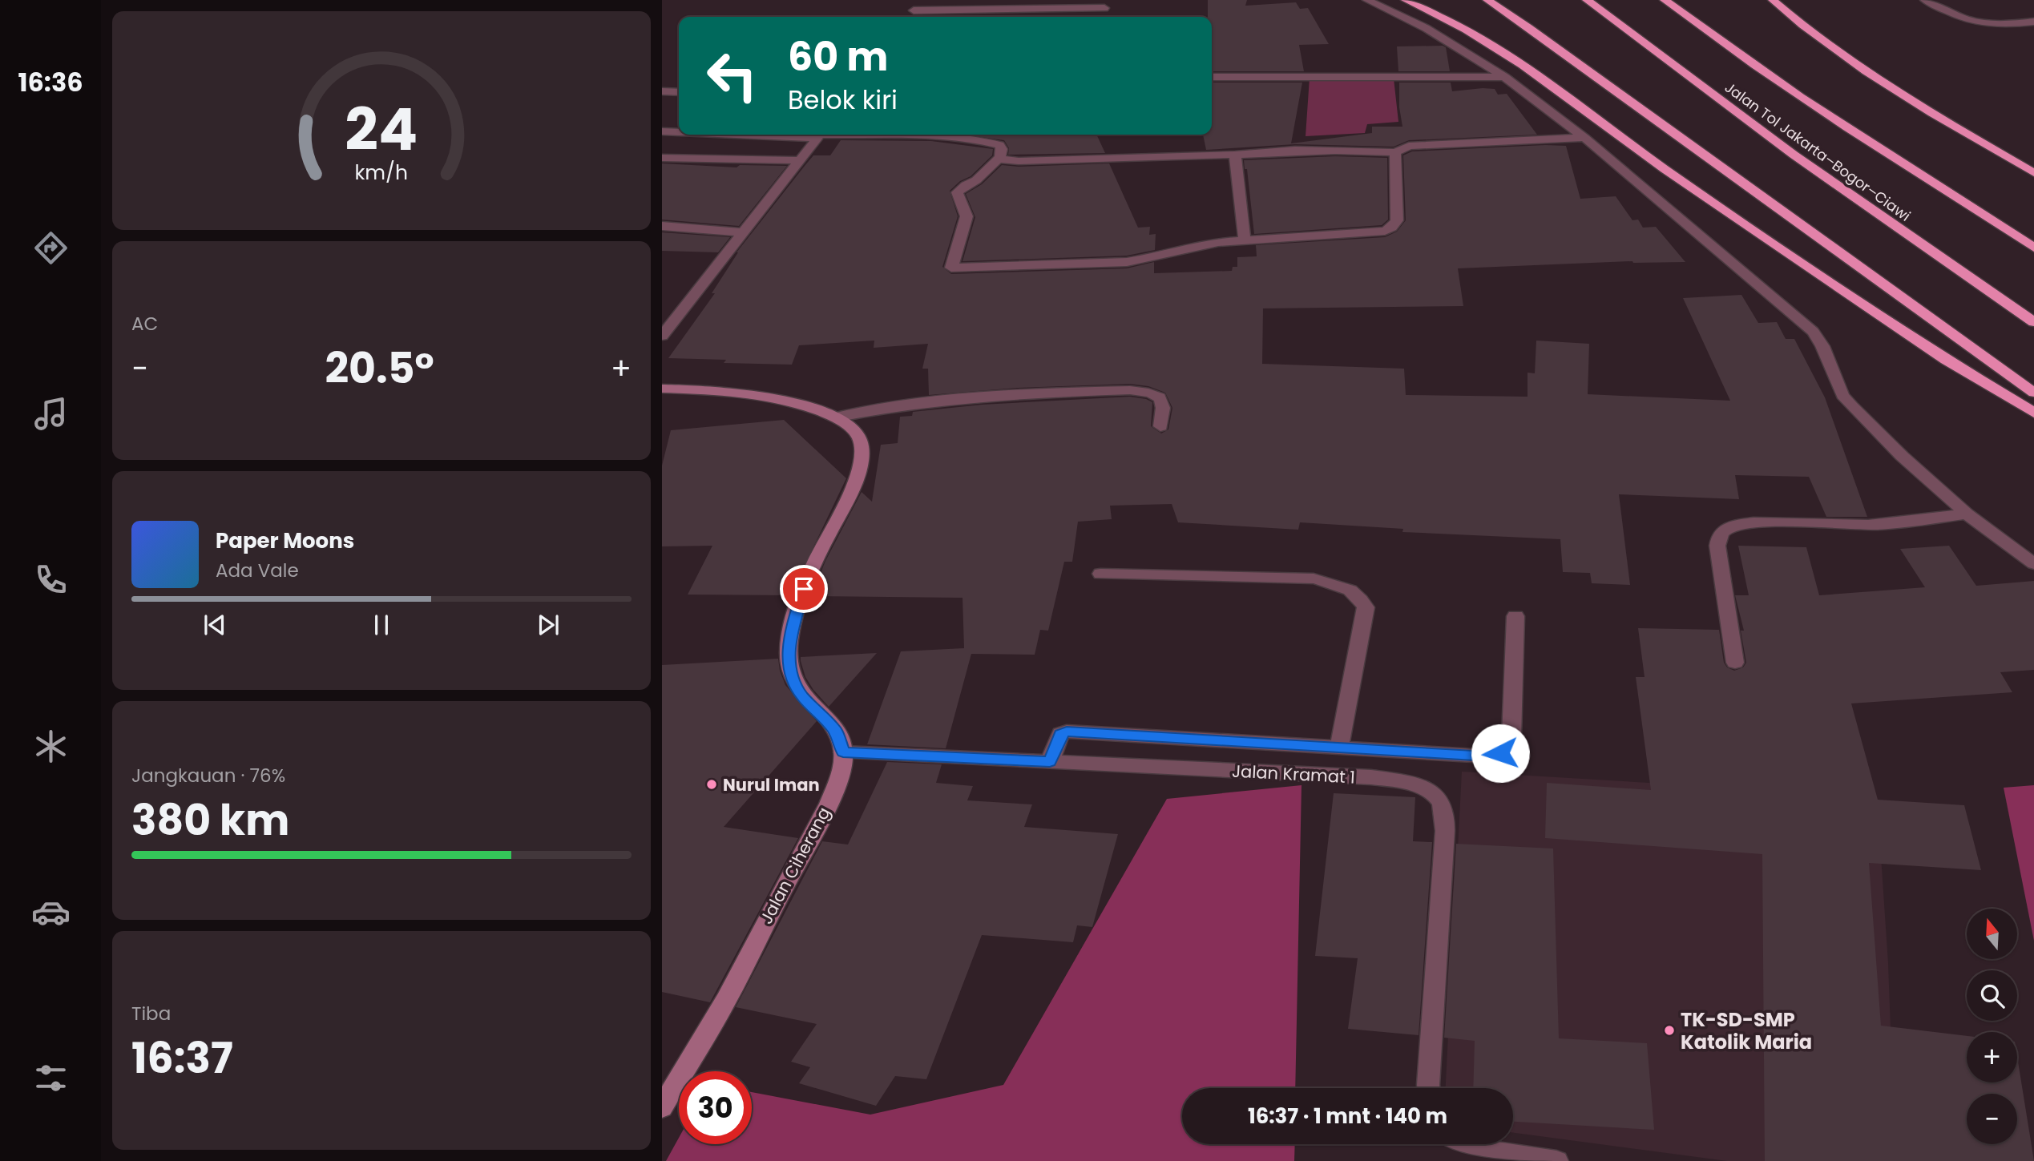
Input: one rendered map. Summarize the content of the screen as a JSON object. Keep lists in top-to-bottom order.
{
  "streets": {
    "highway": ["Jalan Tol Jakarta–Bogor–Ciawi"],
    "street": ["Jalan Kramat 1", "Jalan Ciherang"]
  },
  "crossings": [
    ["Jalan Kramat 1", "Jalan Ciherang"]
  ],
  "places": ["Nurul Iman", "TK-SD-SMP Katolik Maria"],
  "north": "top",
  "page": {
    "tabs": "16:36",
    "turn": ["60 m", "Belok kiri"],
    "tile": [
      "AC",
      ["Jangkauan · 76%", "380 km"],
      ["Tiba", "16:37"]
    ],
    "heat": ["−", "20.5°", "+"],
    "song": ["Paper Moons", "Ada Vale"],
    "map_buttons": ["+", "−"],
    "limit": "30",
    "trip": "16:37 · 1 mnt · 140 m",
    "gauge": ["24", "km/h"]
  }
}
